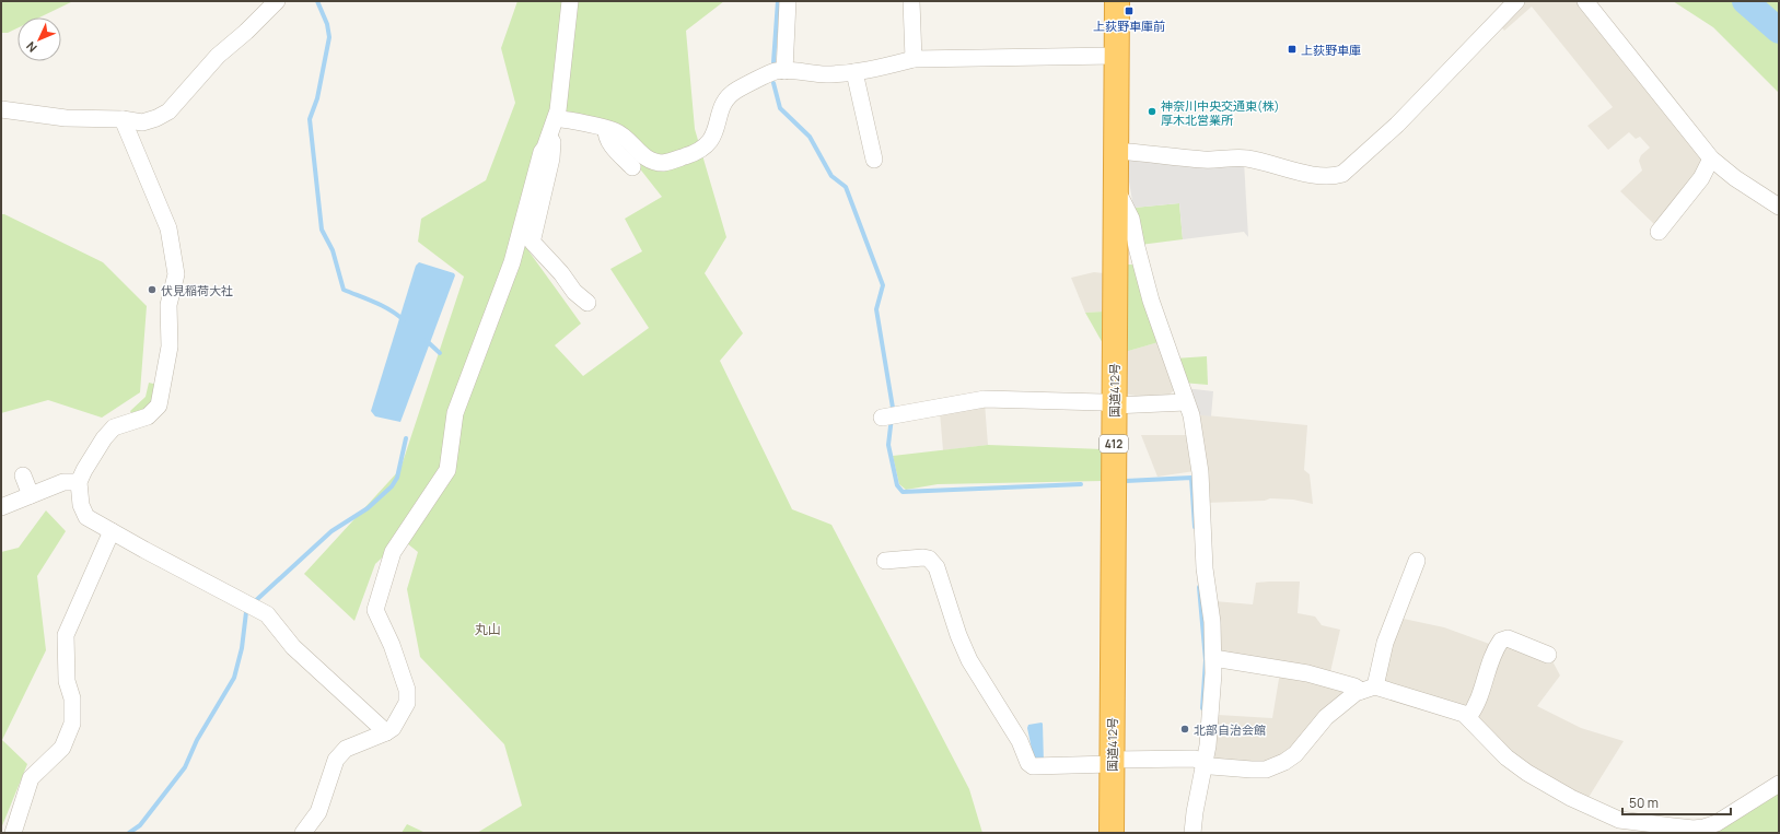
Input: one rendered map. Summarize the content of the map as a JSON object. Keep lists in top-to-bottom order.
{
  "streets": {
    "highway": ["国道412号", "412"]
  },
  "districts": ["丸山"],
  "places": {
    "transit": ["上荻野車庫前", "上荻野車庫"],
    "other": ["神奈川中央交通東(株) 厚木北営業所", "伏見稲荷大社", "北部自治会館"]
  },
  "scale_bar": "50 m",
  "north": "bottom left"
}
